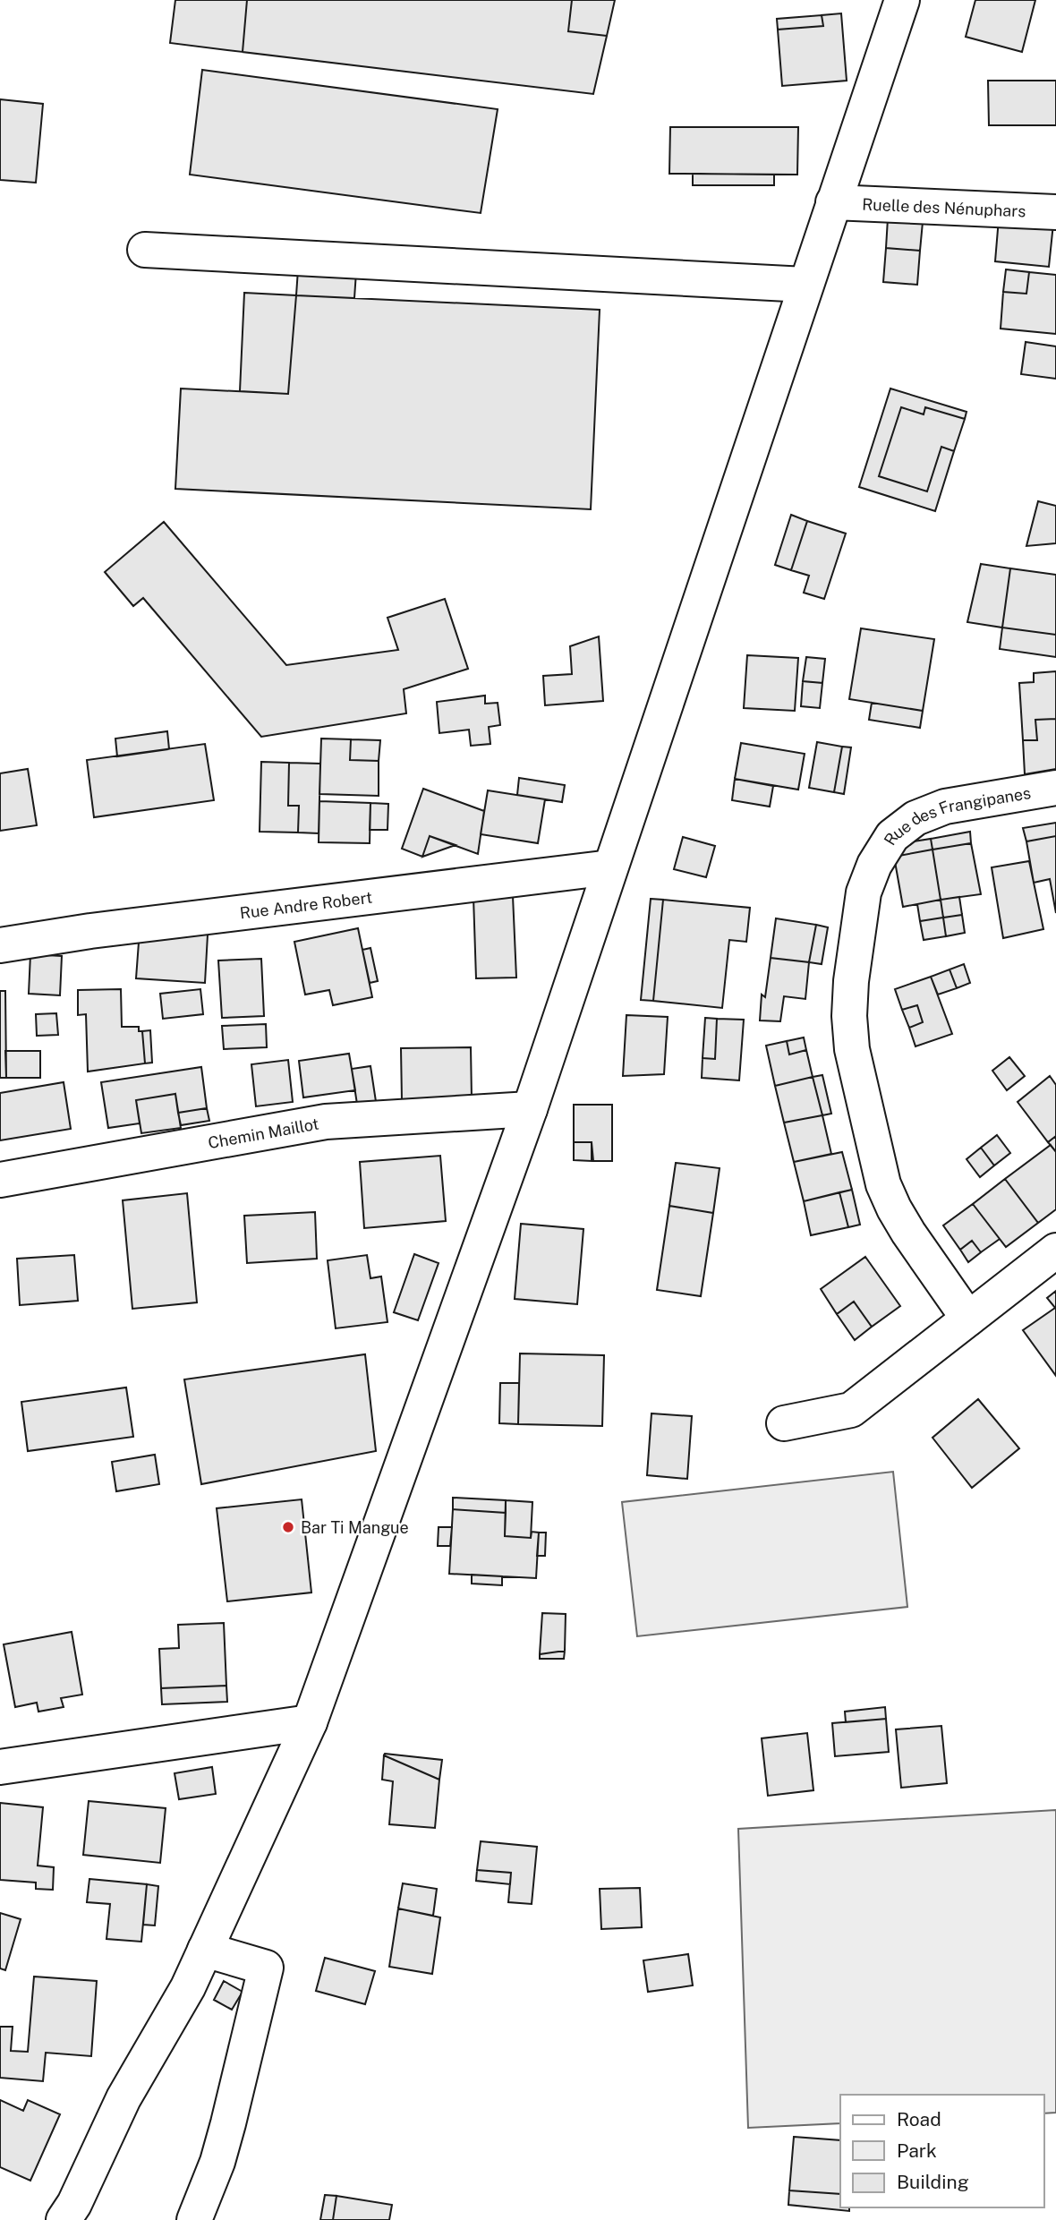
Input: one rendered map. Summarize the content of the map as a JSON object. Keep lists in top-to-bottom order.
{
  "streets": {
    "street": [
      "Ruelle des Nénuphars",
      "Rue des Frangipanes",
      "Rue Andre Robert",
      "Chemin Maillot"
    ]
  },
  "places": ["Bar Ti Mangue"],
  "legend": ["Road", "Park", "Building"]
}
